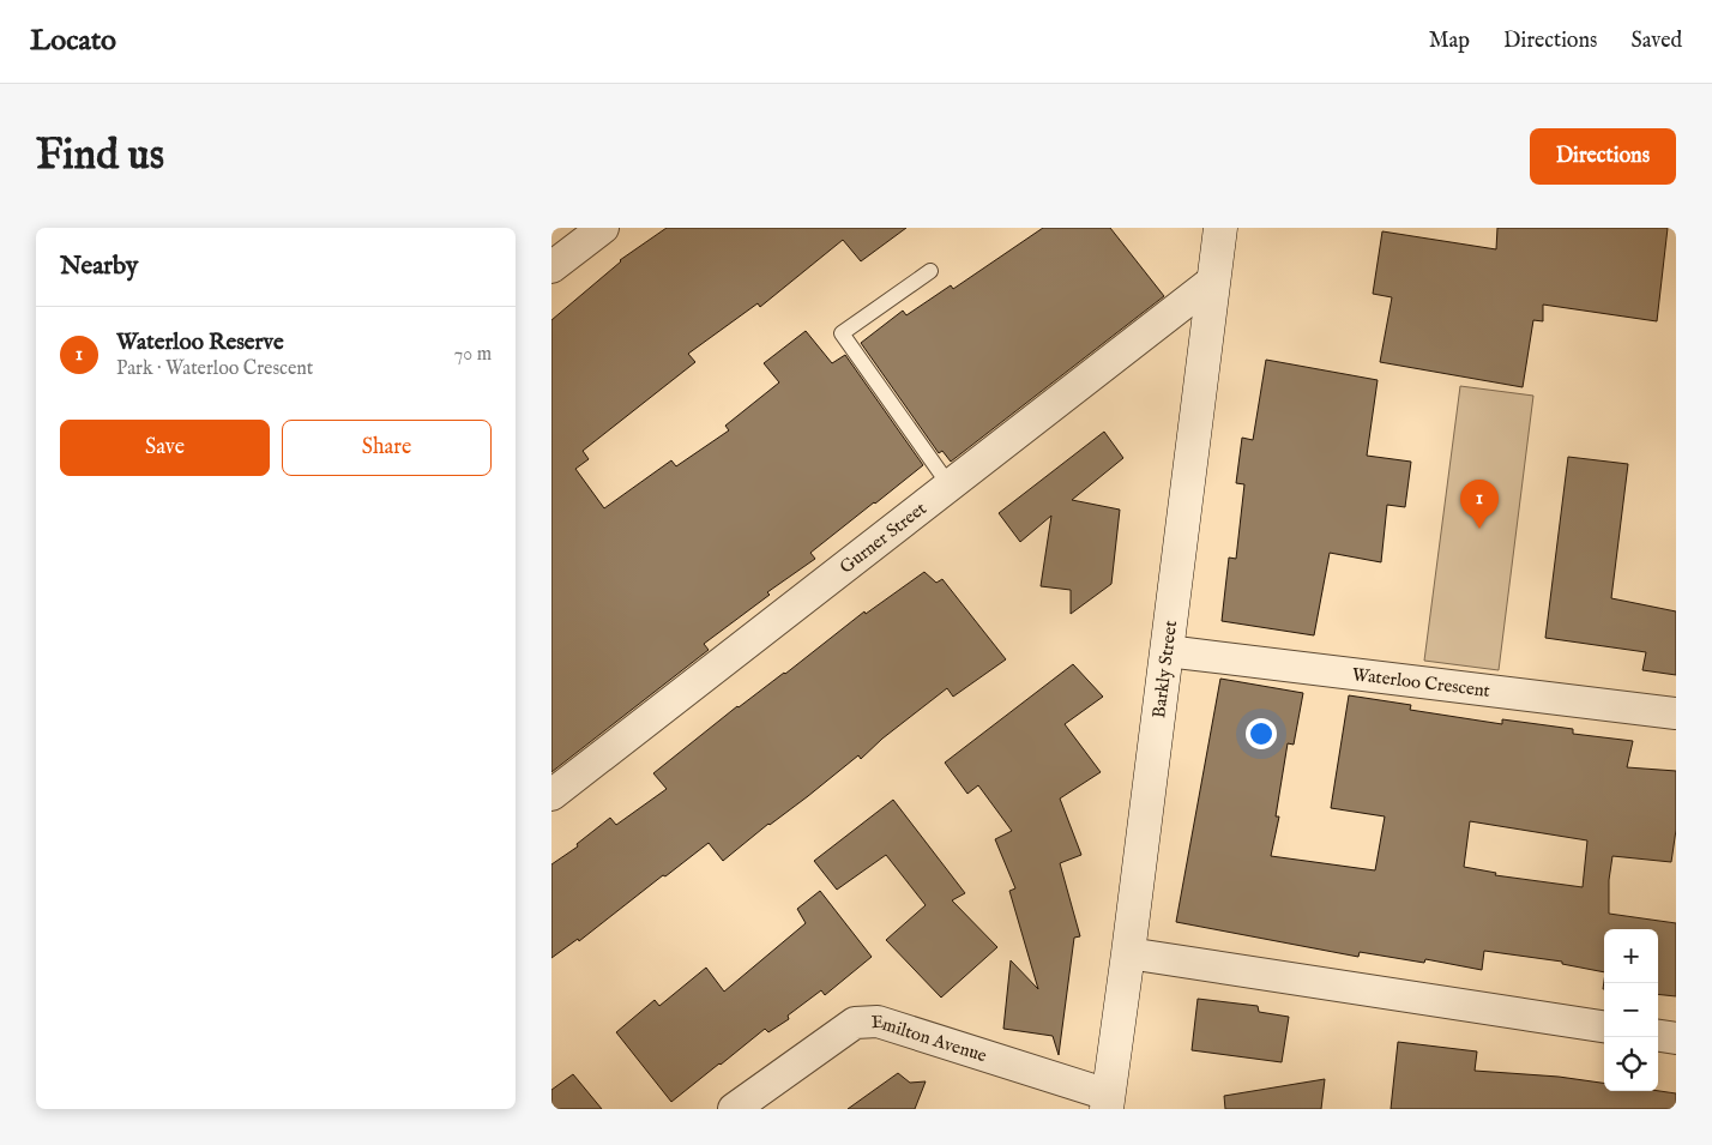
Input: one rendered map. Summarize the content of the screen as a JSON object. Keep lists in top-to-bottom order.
{
  "streets": {
    "main road": ["Barkly Street"],
    "street": ["Gurner Street", "Waterloo Crescent", "Emilton Avenue"]
  },
  "crossings": [
    ["Gurner Street", "Barkly Street"],
    ["Barkly Street", "Waterloo Crescent"],
    ["Barkly Street", "Emilton Avenue"]
  ],
  "page": {
    "header": "Locato",
    "nav": ["Map", "Directions", "Saved"],
    "buttons": [
      "Directions",
      ["Save", "Share"]
    ],
    "title": "Find us",
    "heading": "Nearby",
    "list": [
      {
        "mark": "1",
        "name": "Waterloo Reserve",
        "note": "Park · Waterloo Crescent",
        "value": "70 m"
      }
    ],
    "pins": "1",
    "map_buttons": ["+", "−"]
  }
}
